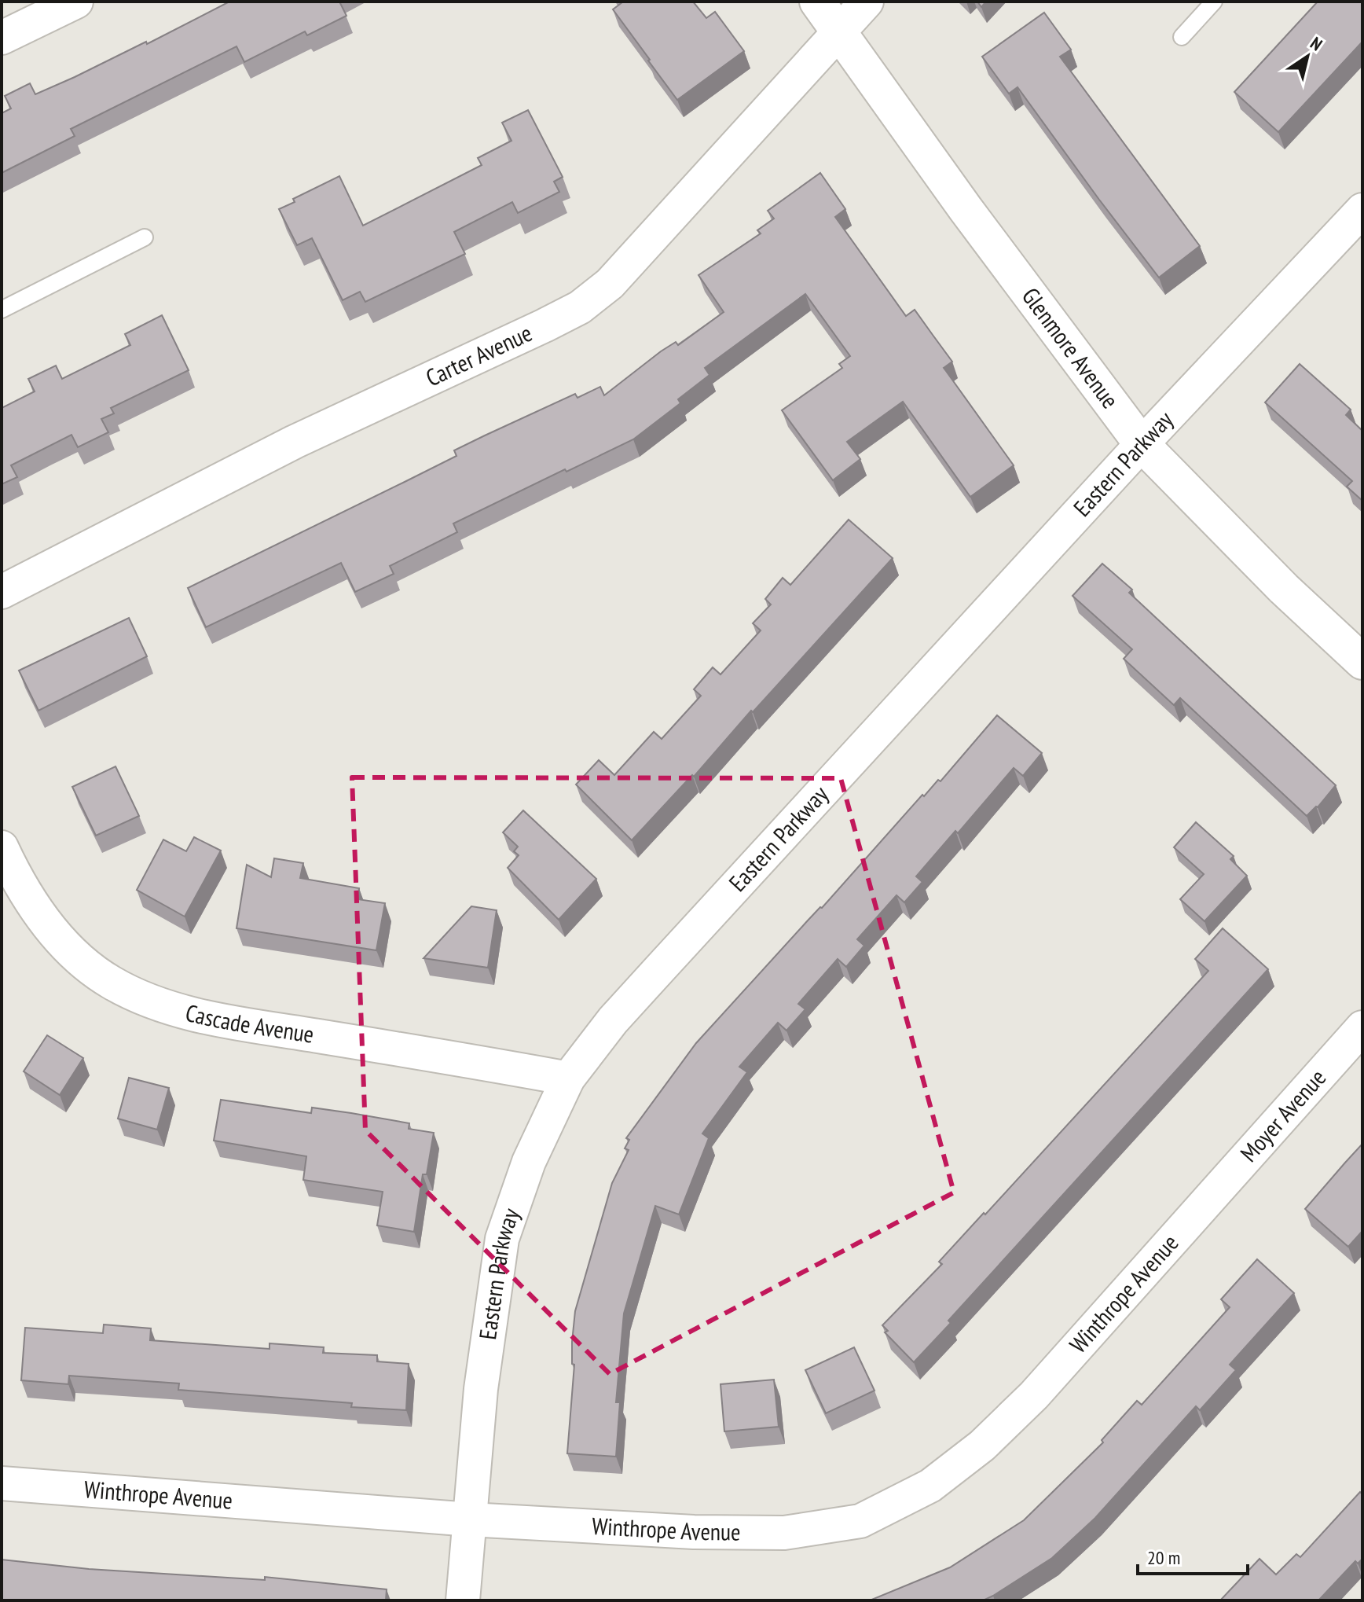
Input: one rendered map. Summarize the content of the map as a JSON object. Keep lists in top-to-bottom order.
{
  "streets": {
    "street": [
      "Glenmore Avenue",
      "Carter Avenue",
      "Eastern Parkway",
      "Cascade Avenue",
      "Moyer Avenue",
      "Winthrope Avenue"
    ]
  },
  "crossings": [
    ["Glenmore Avenue", "Carter Avenue"],
    ["Glenmore Avenue", "Eastern Parkway"],
    ["Eastern Parkway", "Cascade Avenue"],
    ["Eastern Parkway", "Winthrope Avenue"],
    ["Moyer Avenue", "Winthrope Avenue"]
  ],
  "scale_bar": "20 m",
  "north": "top right"
}
